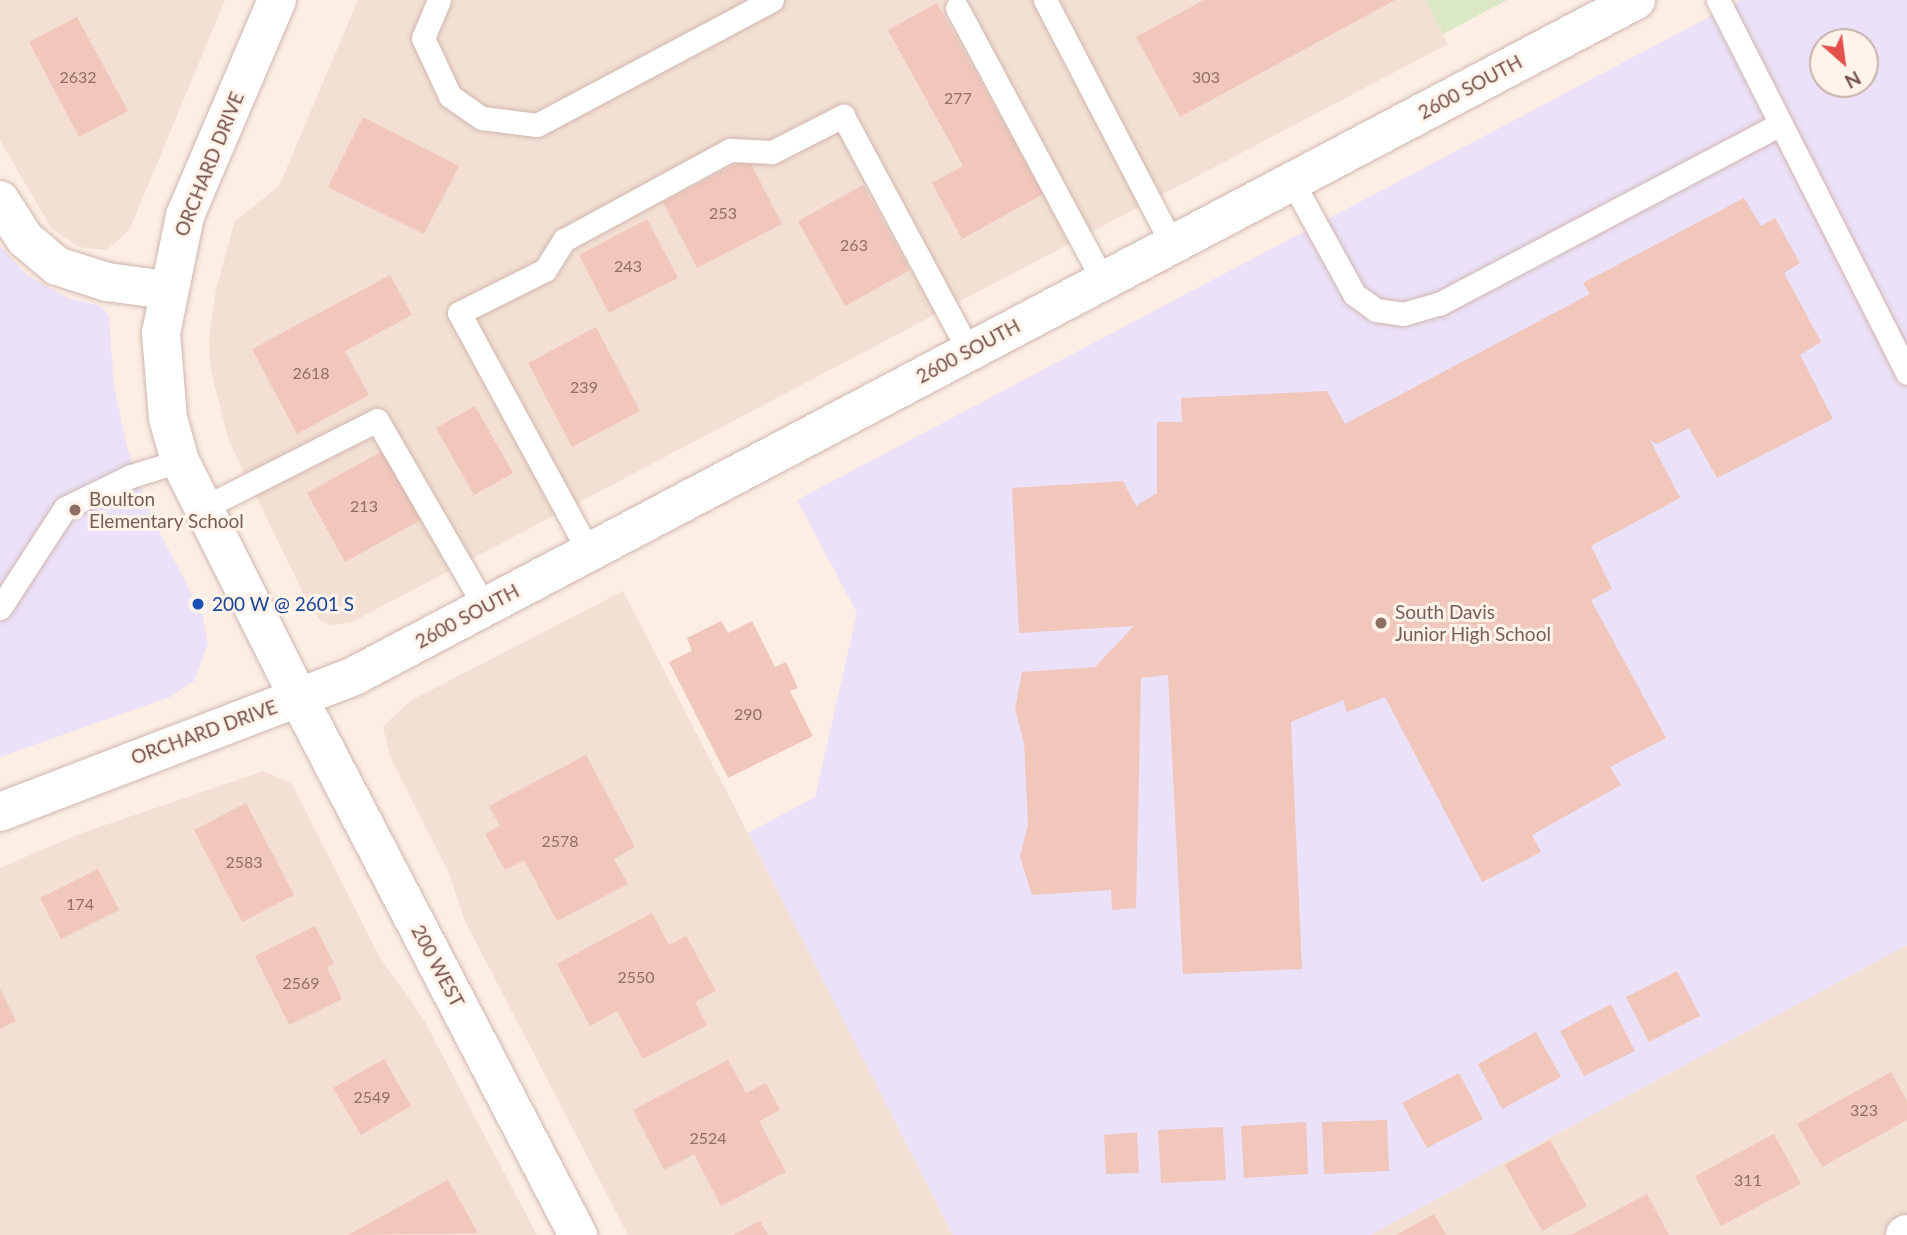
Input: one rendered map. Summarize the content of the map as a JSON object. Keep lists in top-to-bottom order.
{
  "streets": {
    "main road": ["2600 SOUTH", "ORCHARD DRIVE", "200 WEST"]
  },
  "crossings": [
    ["2600 SOUTH", "ORCHARD DRIVE"],
    ["2600 SOUTH", "200 WEST"],
    ["ORCHARD DRIVE", "200 WEST"]
  ],
  "places": ["Boulton Elementary School", "200 W @ 2601 S", "South Davis Junior High School"],
  "house_numbers": [
    "2632",
    "303",
    "277",
    "253",
    "263",
    "243",
    "2618",
    "239",
    "213",
    "290",
    "2578",
    "2583",
    "174",
    "2550",
    "2569",
    "2549",
    "323",
    "2524",
    "311"
  ],
  "north": "bottom right"
}
